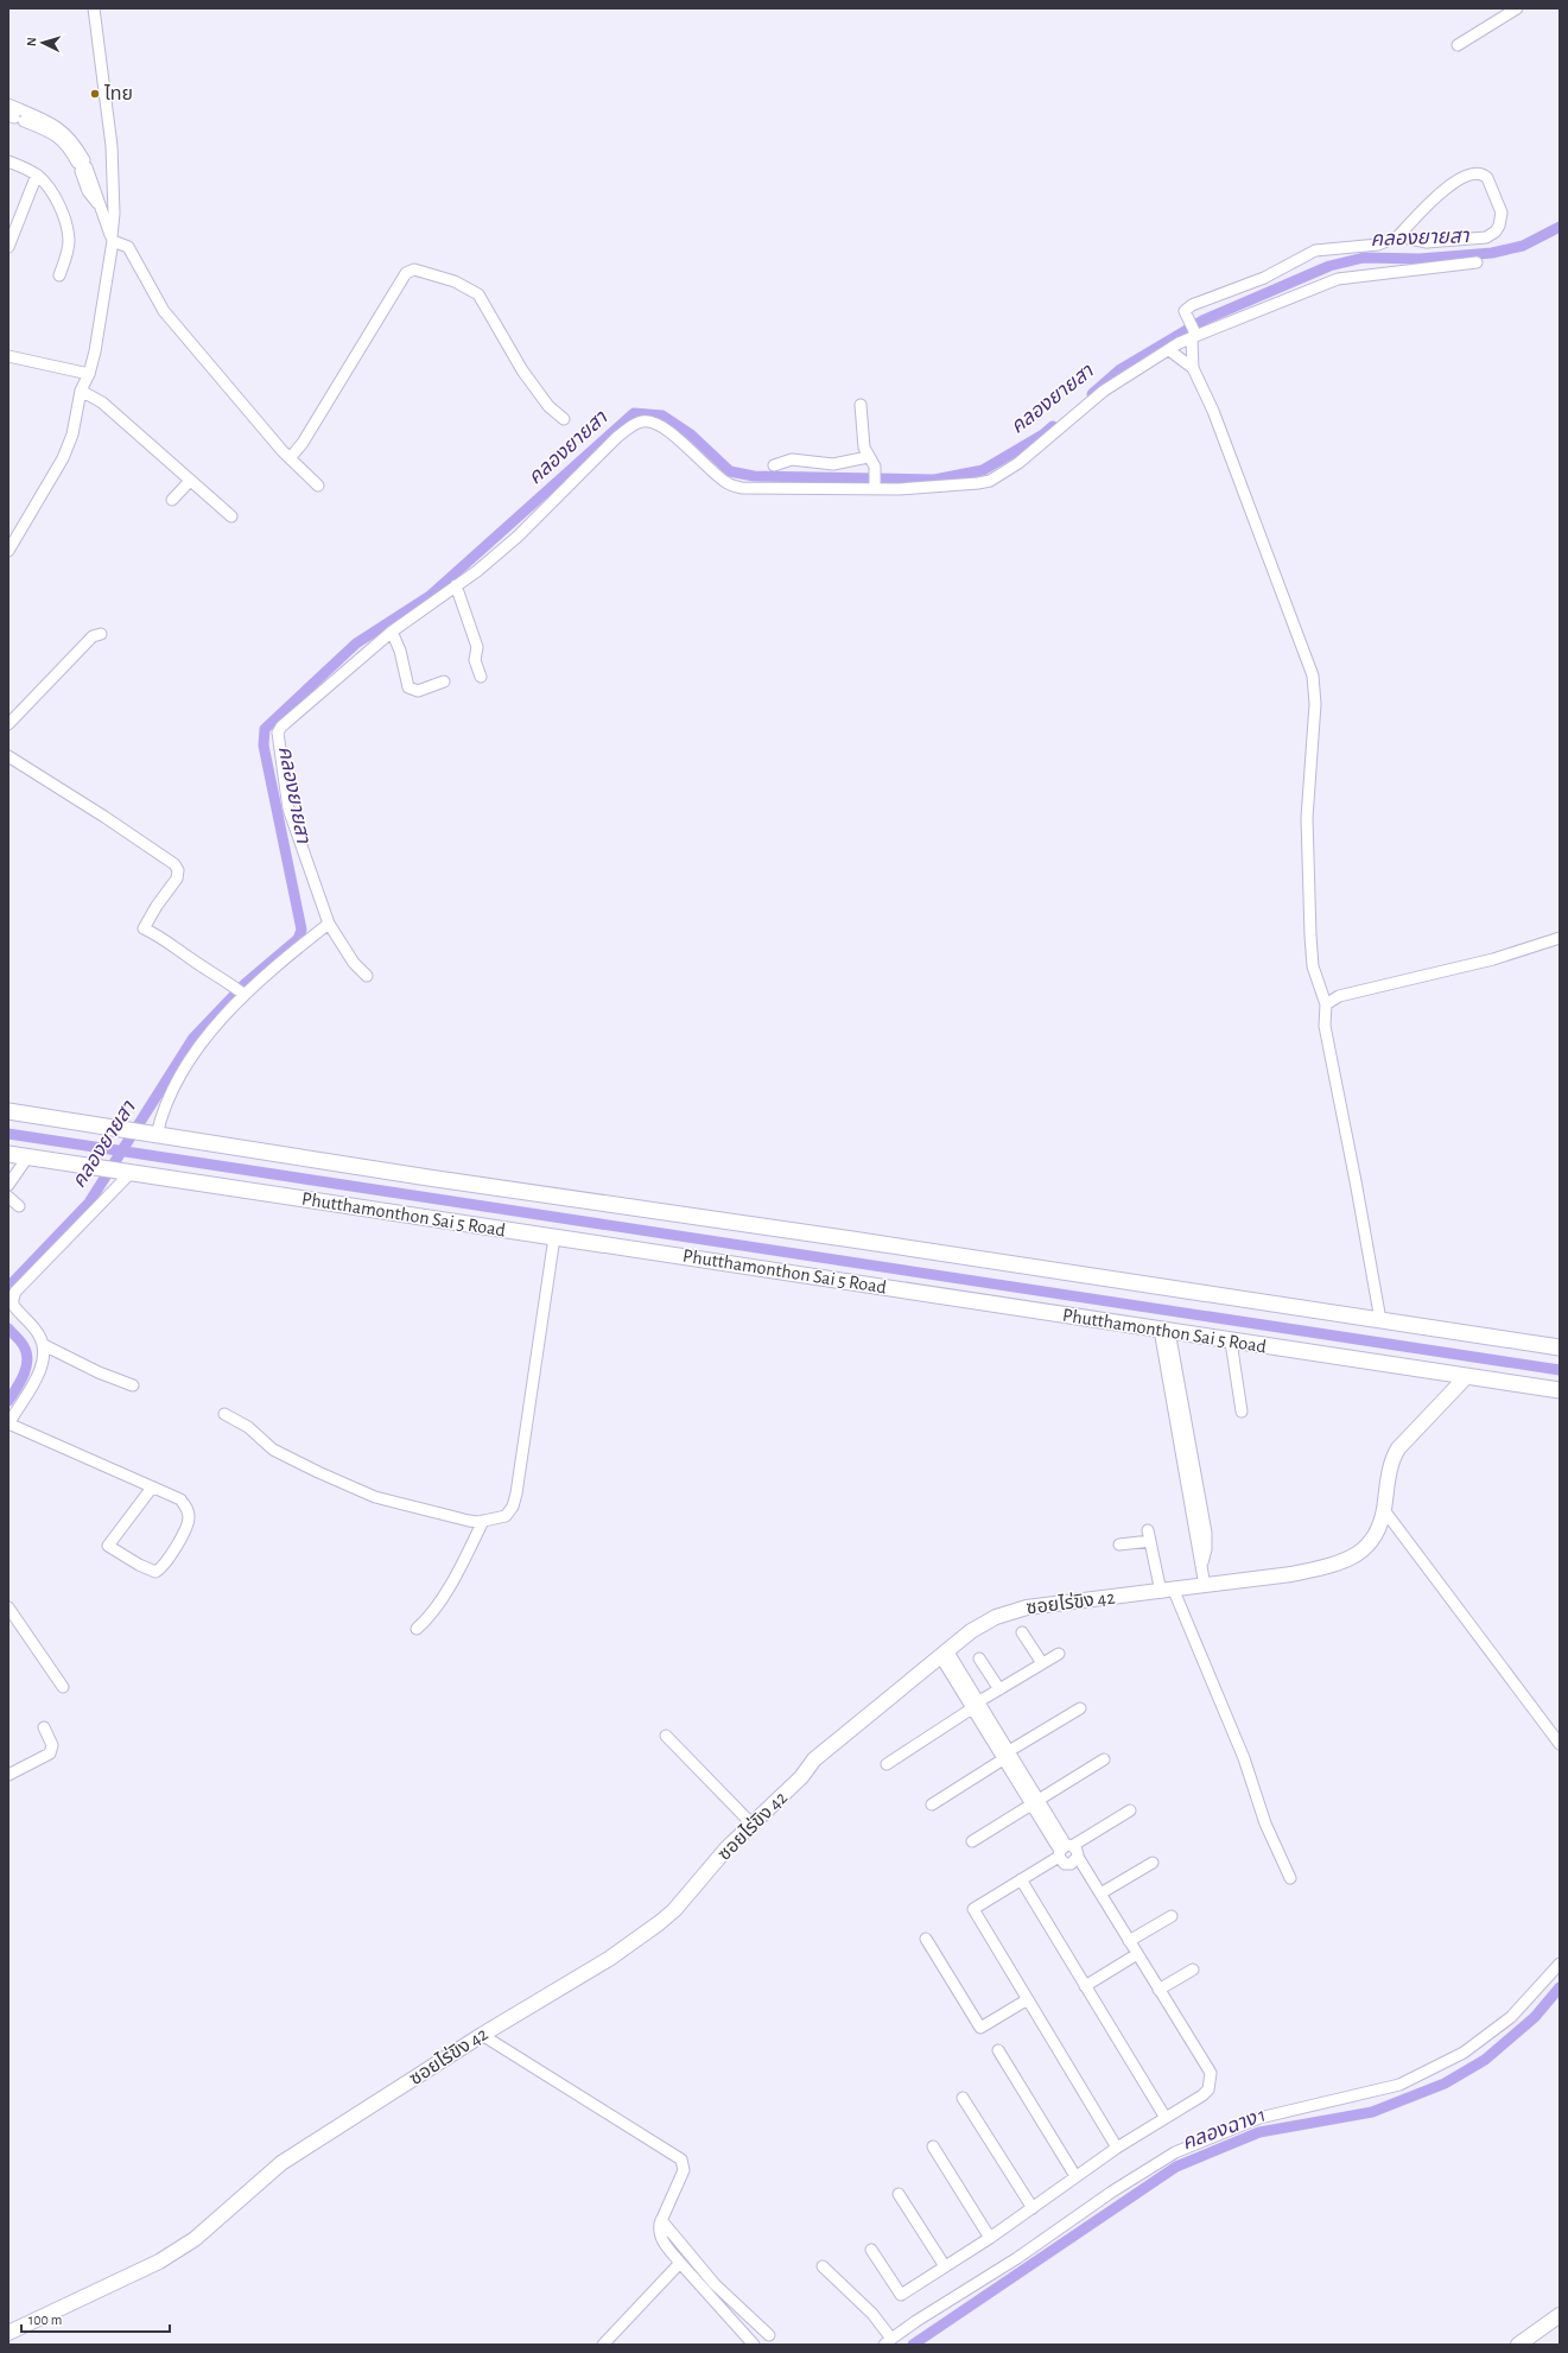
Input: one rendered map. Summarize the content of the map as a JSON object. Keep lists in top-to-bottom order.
{
  "streets": {
    "main road": ["Phutthamonthon Sai 5 Road"],
    "street": ["ซอยไร่ขิง 42"]
  },
  "crossings": [
    ["Phutthamonthon Sai 5 Road", "ซอยไร่ขิง 42"]
  ],
  "water": ["คลองยายสา", "คลองฉาง 1"],
  "places": ["ไทย"],
  "scale_bar": "100 m",
  "north": "left"
}
